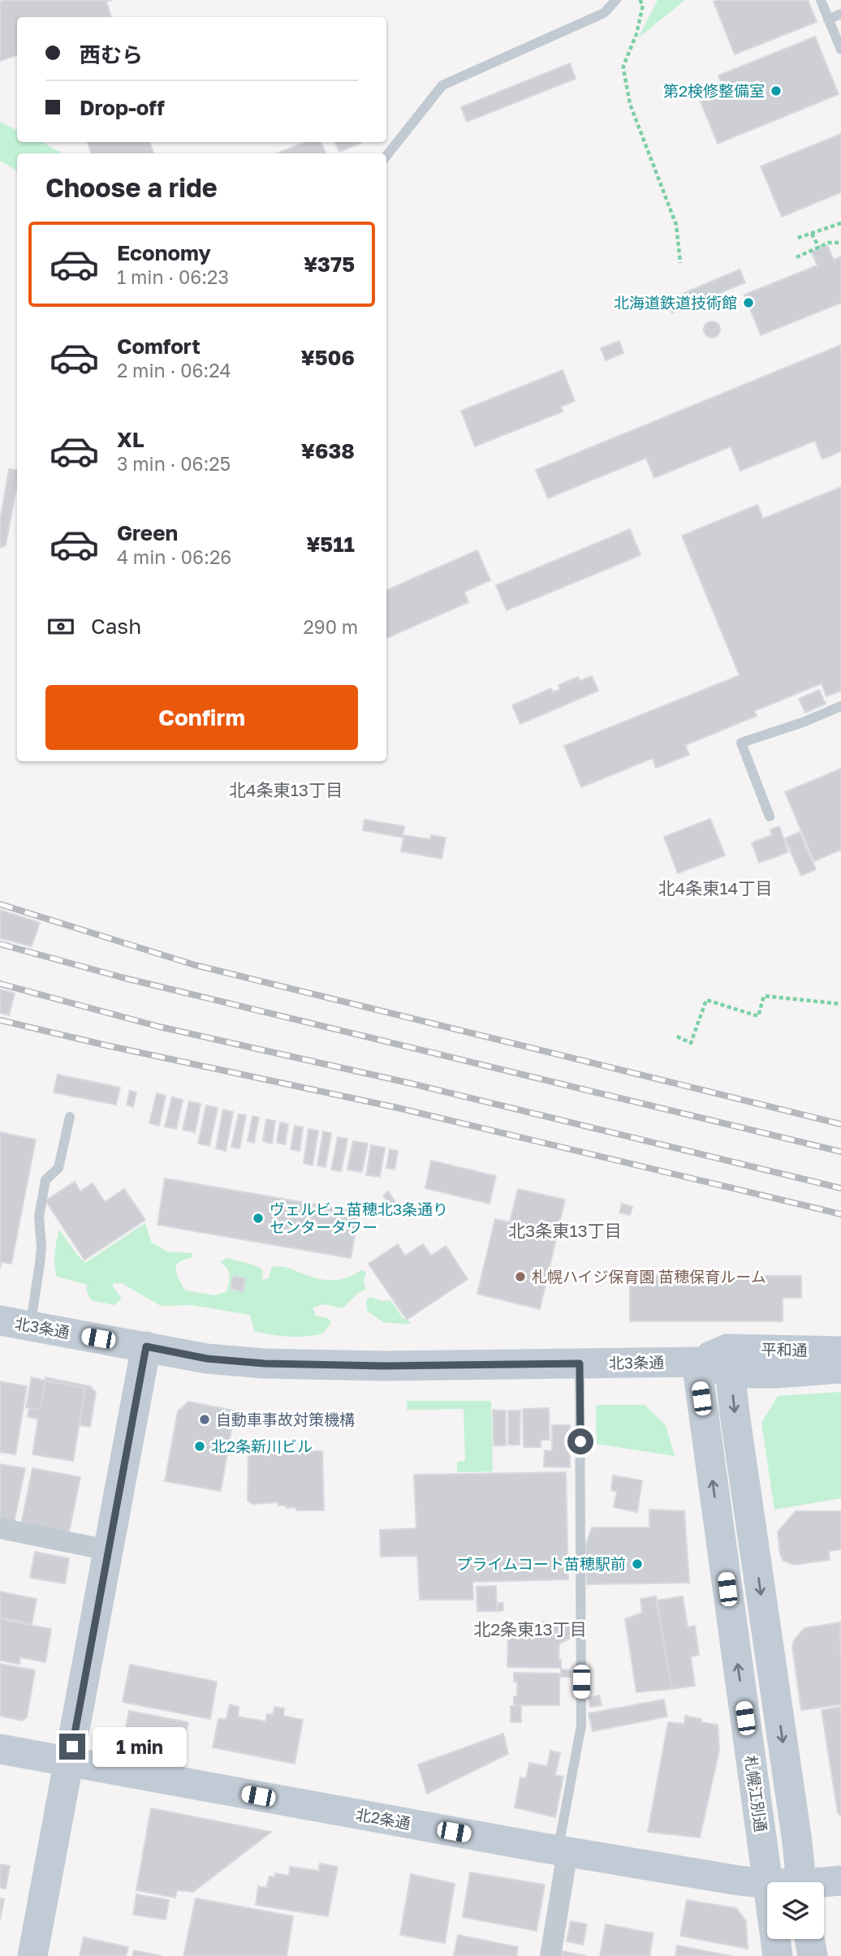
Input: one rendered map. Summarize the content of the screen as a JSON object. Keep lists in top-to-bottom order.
{
  "streets": {
    "street": [
      "北3条通",
      "平和通",
      "札幌江別通",
      "北2条通"
    ]
  },
  "crossings": [
    ["北3条通", "平和通"],
    ["北3条通", "札幌江別通"]
  ],
  "districts": [
    "北4条東13丁目",
    "北4条東14丁目",
    "北3条東13丁目",
    "北2条東13丁目"
  ],
  "places": [
    "第2検修整備室",
    "北海道鉄道技術館",
    "ヴェルビュ苗穂北3条通り センタータワー",
    "札幌ハイジ保育園 苗穂保育ルーム",
    "自動車事故対策機構",
    "北2条新川ビル",
    "プライムコート苗穂駅前"
  ],
  "page": {
    "banner": ["西むら", "Drop-off"],
    "heading": "Choose a ride",
    "list": [
      {
        "name": "Economy",
        "note": "1 min · 06:23",
        "value": "¥375"
      },
      {
        "name": "Comfort",
        "note": "2 min · 06:24",
        "value": "¥506"
      },
      {
        "name": "XL",
        "note": "3 min · 06:25",
        "value": "¥638"
      },
      {
        "name": "Green",
        "note": "4 min · 06:26",
        "value": "¥511"
      }
    ],
    "pay": ["Cash", "290 m"],
    "buttons": "Confirm",
    "bubble": "1 min"
  }
}
